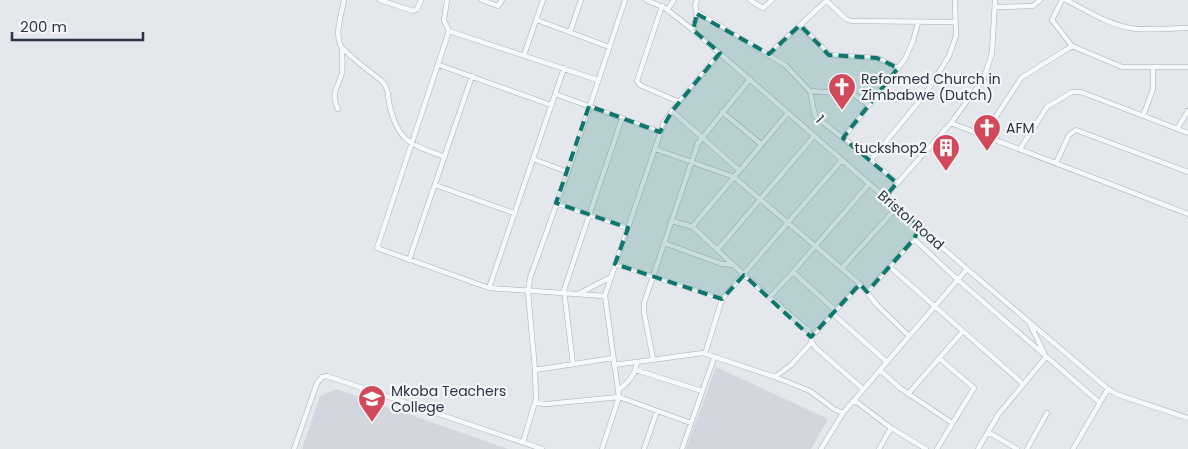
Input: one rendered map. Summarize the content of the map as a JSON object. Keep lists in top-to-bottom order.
{
  "streets": {
    "street": ["1", "Bristol Road"]
  },
  "places": {
    "church": ["Reformed Church in Zimbabwe (Dutch)", "AFM"],
    "building": ["tuckshop2"],
    "school or university": ["Mkoba Teachers College"]
  },
  "scale_bar": "200 m"
}
